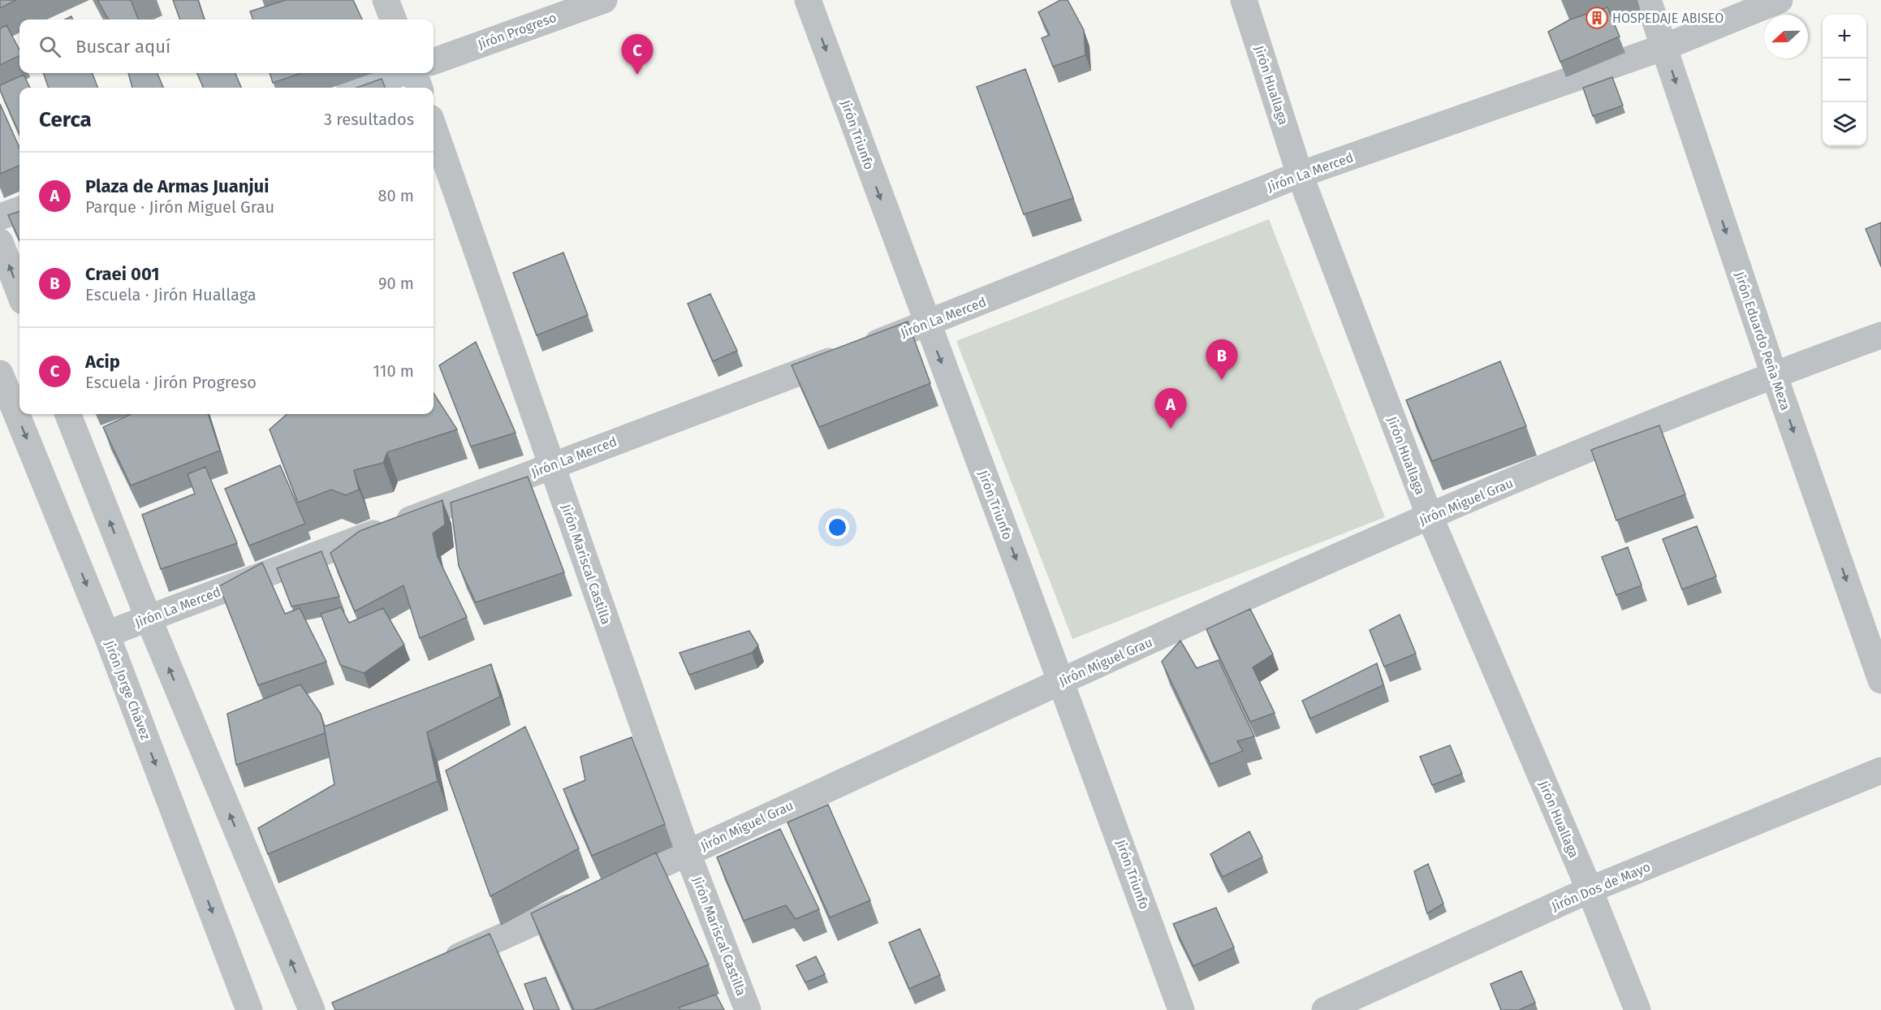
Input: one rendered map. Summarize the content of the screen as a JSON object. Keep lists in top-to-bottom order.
{
  "streets": {
    "street": [
      "Jirón Progreso",
      "Jirón Huallaga",
      "Jirón Triunfo",
      "Jirón La Merced",
      "Jirón Eduardo Peña Meza",
      "Jirón Miguel Grau",
      "Jirón Mariscal Castilla",
      "Jirón Jorge Chávez",
      "Jirón Dos de Mayo"
    ]
  },
  "crossings": [
    ["Jirón Huallaga", "Jirón La Merced"],
    ["Jirón Huallaga", "Jirón Miguel Grau"],
    ["Jirón Huallaga", "Jirón Dos de Mayo"],
    ["Jirón Triunfo", "Jirón La Merced"],
    ["Jirón Triunfo", "Jirón Miguel Grau"],
    ["Jirón La Merced", "Jirón Eduardo Peña Meza"],
    ["Jirón La Merced", "Jirón Mariscal Castilla"],
    ["Jirón La Merced", "Jirón Jorge Chávez"],
    ["Jirón Eduardo Peña Meza", "Jirón Miguel Grau"],
    ["Jirón Miguel Grau", "Jirón Mariscal Castilla"]
  ],
  "one_way": ["Jirón Triunfo", "Jirón Eduardo Peña Meza"],
  "places": {
    "building": ["HOSPEDAJE ABISEO"]
  },
  "north": "left",
  "page": {
    "map_buttons": ["+", "−"],
    "search": "Buscar aquí",
    "pins": ["C", "B", "A"],
    "heading": ["Cerca", "3 resultados"],
    "list": [
      {
        "mark": "A",
        "name": "Plaza de Armas Juanjui",
        "note": "Parque · Jirón Miguel Grau",
        "value": "80 m"
      },
      {
        "mark": "B",
        "name": "Craei 001",
        "note": "Escuela · Jirón Huallaga",
        "value": "90 m"
      },
      {
        "mark": "C",
        "name": "Acip",
        "note": "Escuela · Jirón Progreso",
        "value": "110 m"
      }
    ]
  }
}
